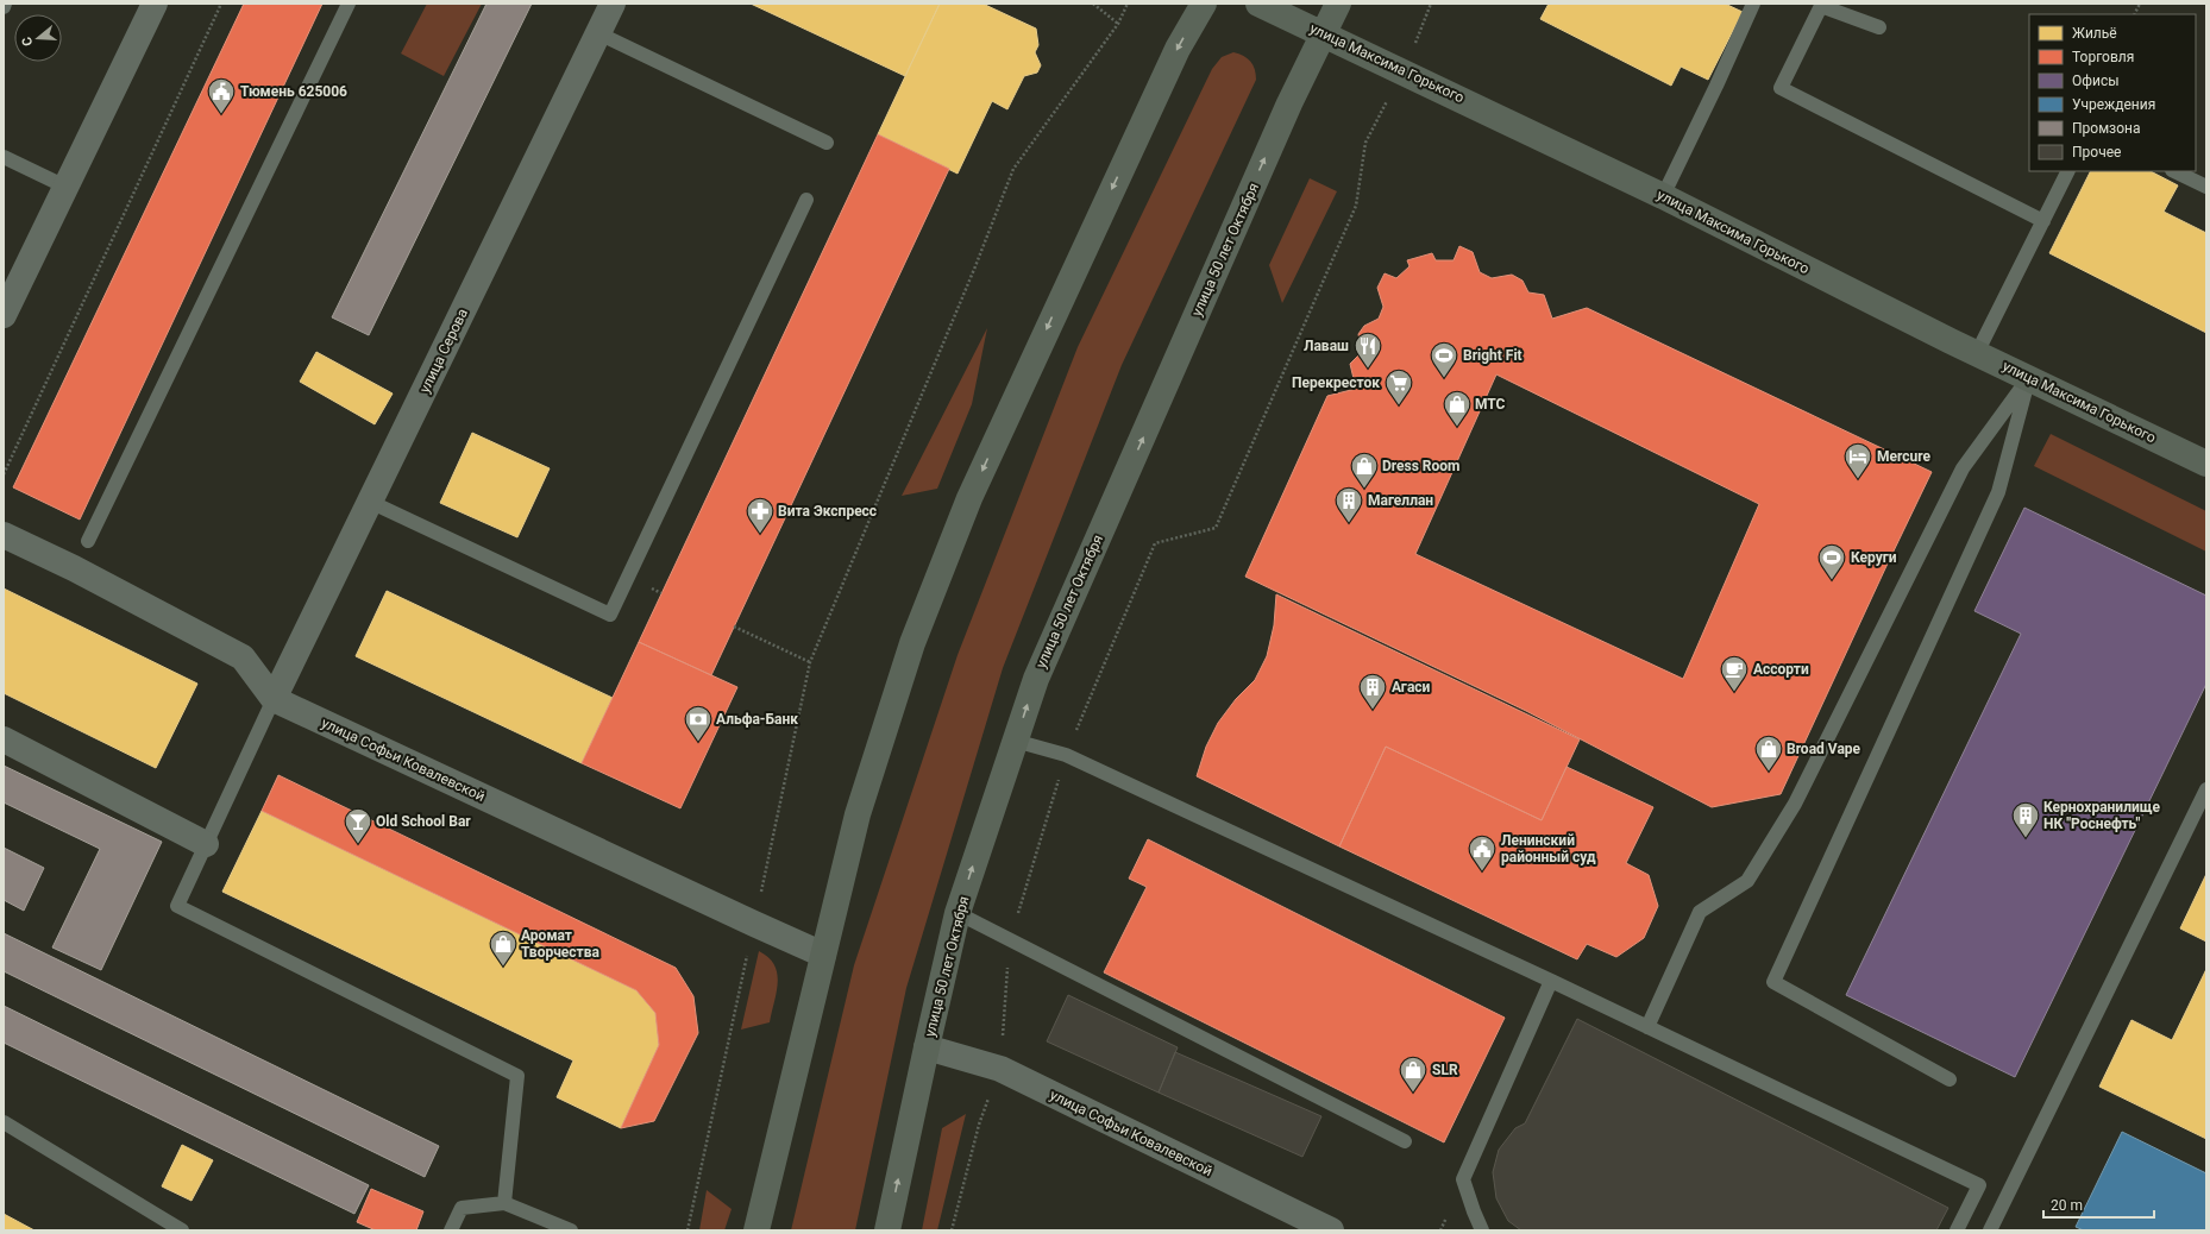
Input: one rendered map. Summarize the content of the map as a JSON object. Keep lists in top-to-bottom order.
{
  "streets": {
    "main road": ["улица Максима Горького", "улица 50 лет Октября"],
    "street": ["улица Серова", "улица Софьи Ковалевской"]
  },
  "crossings": [
    ["улица Максима Горького", "улица 50 лет Октября"],
    ["улица 50 лет Октября", "улица Софьи Ковалевской"],
    ["улица Серова", "улица Софьи Ковалевской"]
  ],
  "places": {
    "public building": ["Тюмень 625006", "Ленинский районный суд"],
    "restaurant": ["Лаваш"],
    "sports": ["Bright Fit", "Керуги"],
    "supermarket": ["Перекресток"],
    "shop": [
      "МТС",
      "Dress Room",
      "Broad Vape",
      "Аромат Творчества",
      "SLR"
    ],
    "hotel": ["Mercure"],
    "building": ["Магеллан", "Агаси", "Кернохранилище НК \"Роснефть\""],
    "pharmacy": ["Вита Экспресс"],
    "cafe": ["Ассорти"],
    "bank": ["Альфа-Банк"],
    "bar": ["Old School Bar"]
  },
  "legend": [
    "Жильё",
    "Торговля",
    "Офисы",
    "Учреждения",
    "Промзона",
    "Прочее"
  ],
  "scale_bar": "20 m",
  "north": "left"
}
